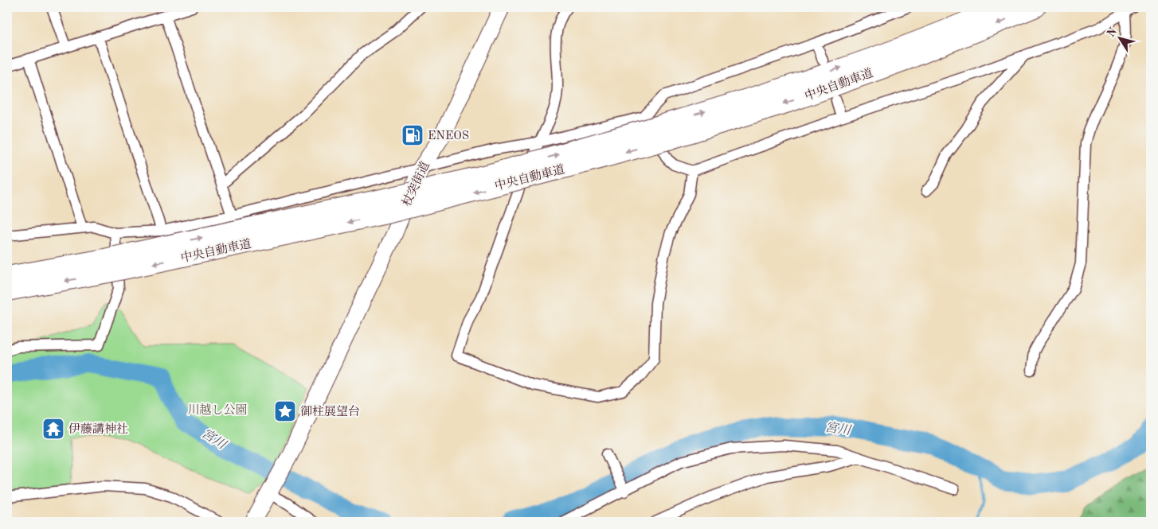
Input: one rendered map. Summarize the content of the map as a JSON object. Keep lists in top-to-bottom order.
{
  "streets": {
    "highway": ["中央自動車道"],
    "main road": ["杖突街道"]
  },
  "water": ["宮川"],
  "parks": ["川越し公園"],
  "places": {
    "fuel station": ["ENEOS"],
    "place": ["御柱展望台"],
    "temple": ["伊藤講神社"]
  },
  "north": "top left"
}
